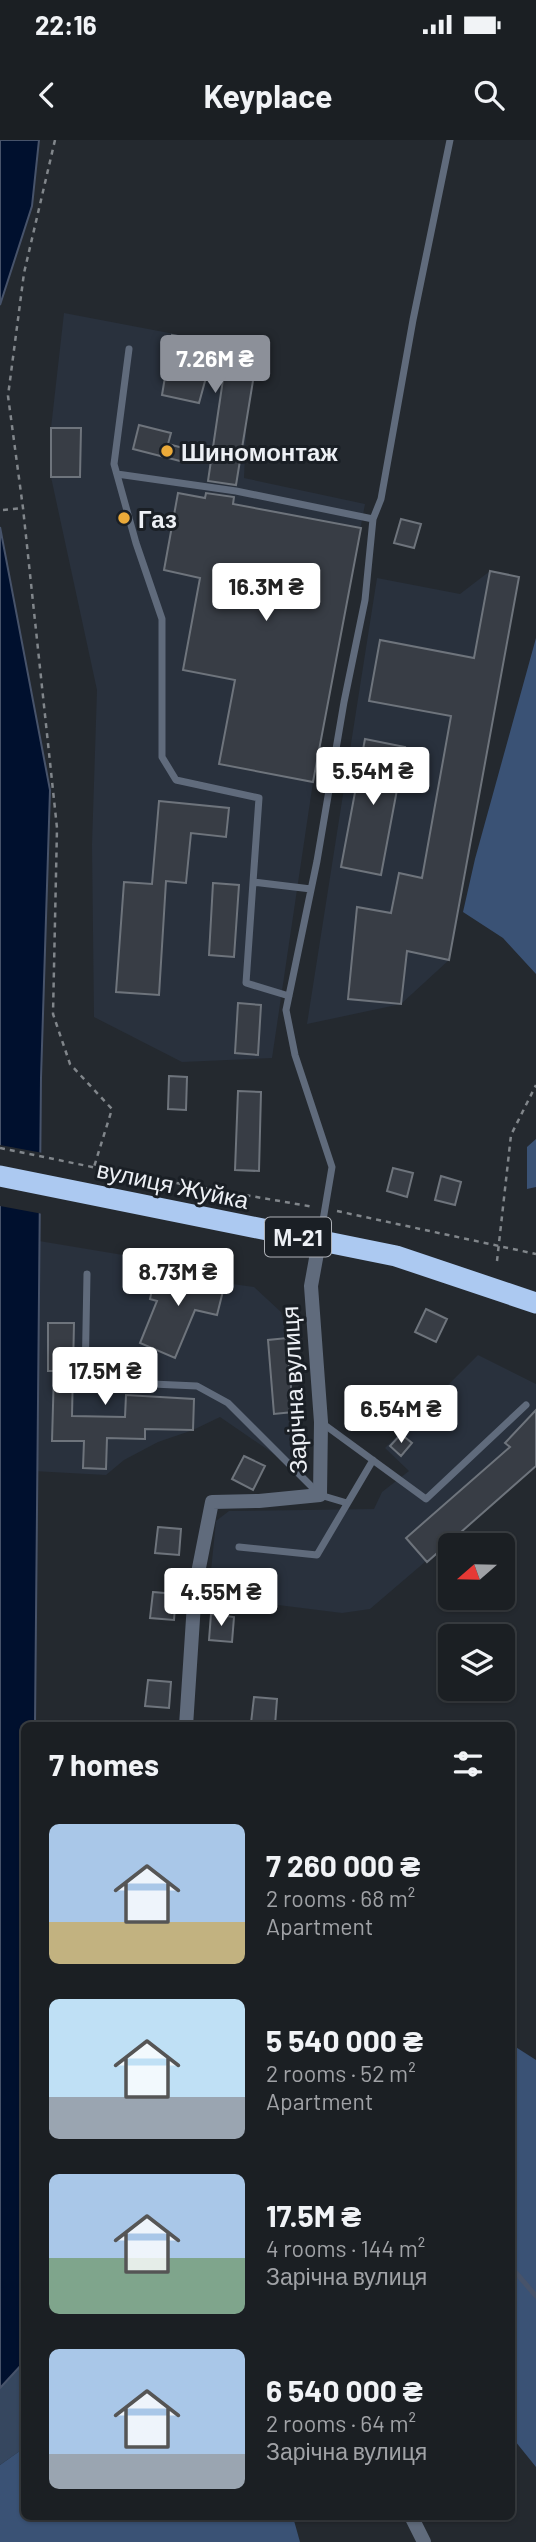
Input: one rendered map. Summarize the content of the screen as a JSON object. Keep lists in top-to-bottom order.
{
  "streets": {
    "highway": ["вулиця Жуйка", "М-21"],
    "street": ["Зарічна вулиця"]
  },
  "crossings": [
    ["вулиця Жуйка", "Зарічна вулиця"]
  ],
  "places": ["Шиномонтаж", "Газ"],
  "north": "left",
  "page": {
    "status": "22:16",
    "header": "Keyplace",
    "price": [
      "7.26M ₴",
      "16.3M ₴",
      "5.54M ₴",
      "8.73M ₴",
      "17.5M ₴",
      "6.54M ₴",
      "4.55M ₴"
    ],
    "heading": "7 homes",
    "list": [
      {
        "name": "7 260 000 ₴",
        "note": "2 rooms · 68 m² · Apartment"
      },
      {
        "name": "5 540 000 ₴",
        "note": "2 rooms · 52 m² · Apartment"
      },
      {
        "name": "17.5M ₴",
        "note": "4 rooms · 144 m² · Зарічна вулиця"
      },
      {
        "name": "6 540 000 ₴",
        "note": "2 rooms · 64 m² · Зарічна вулиця"
      }
    ]
  }
}
